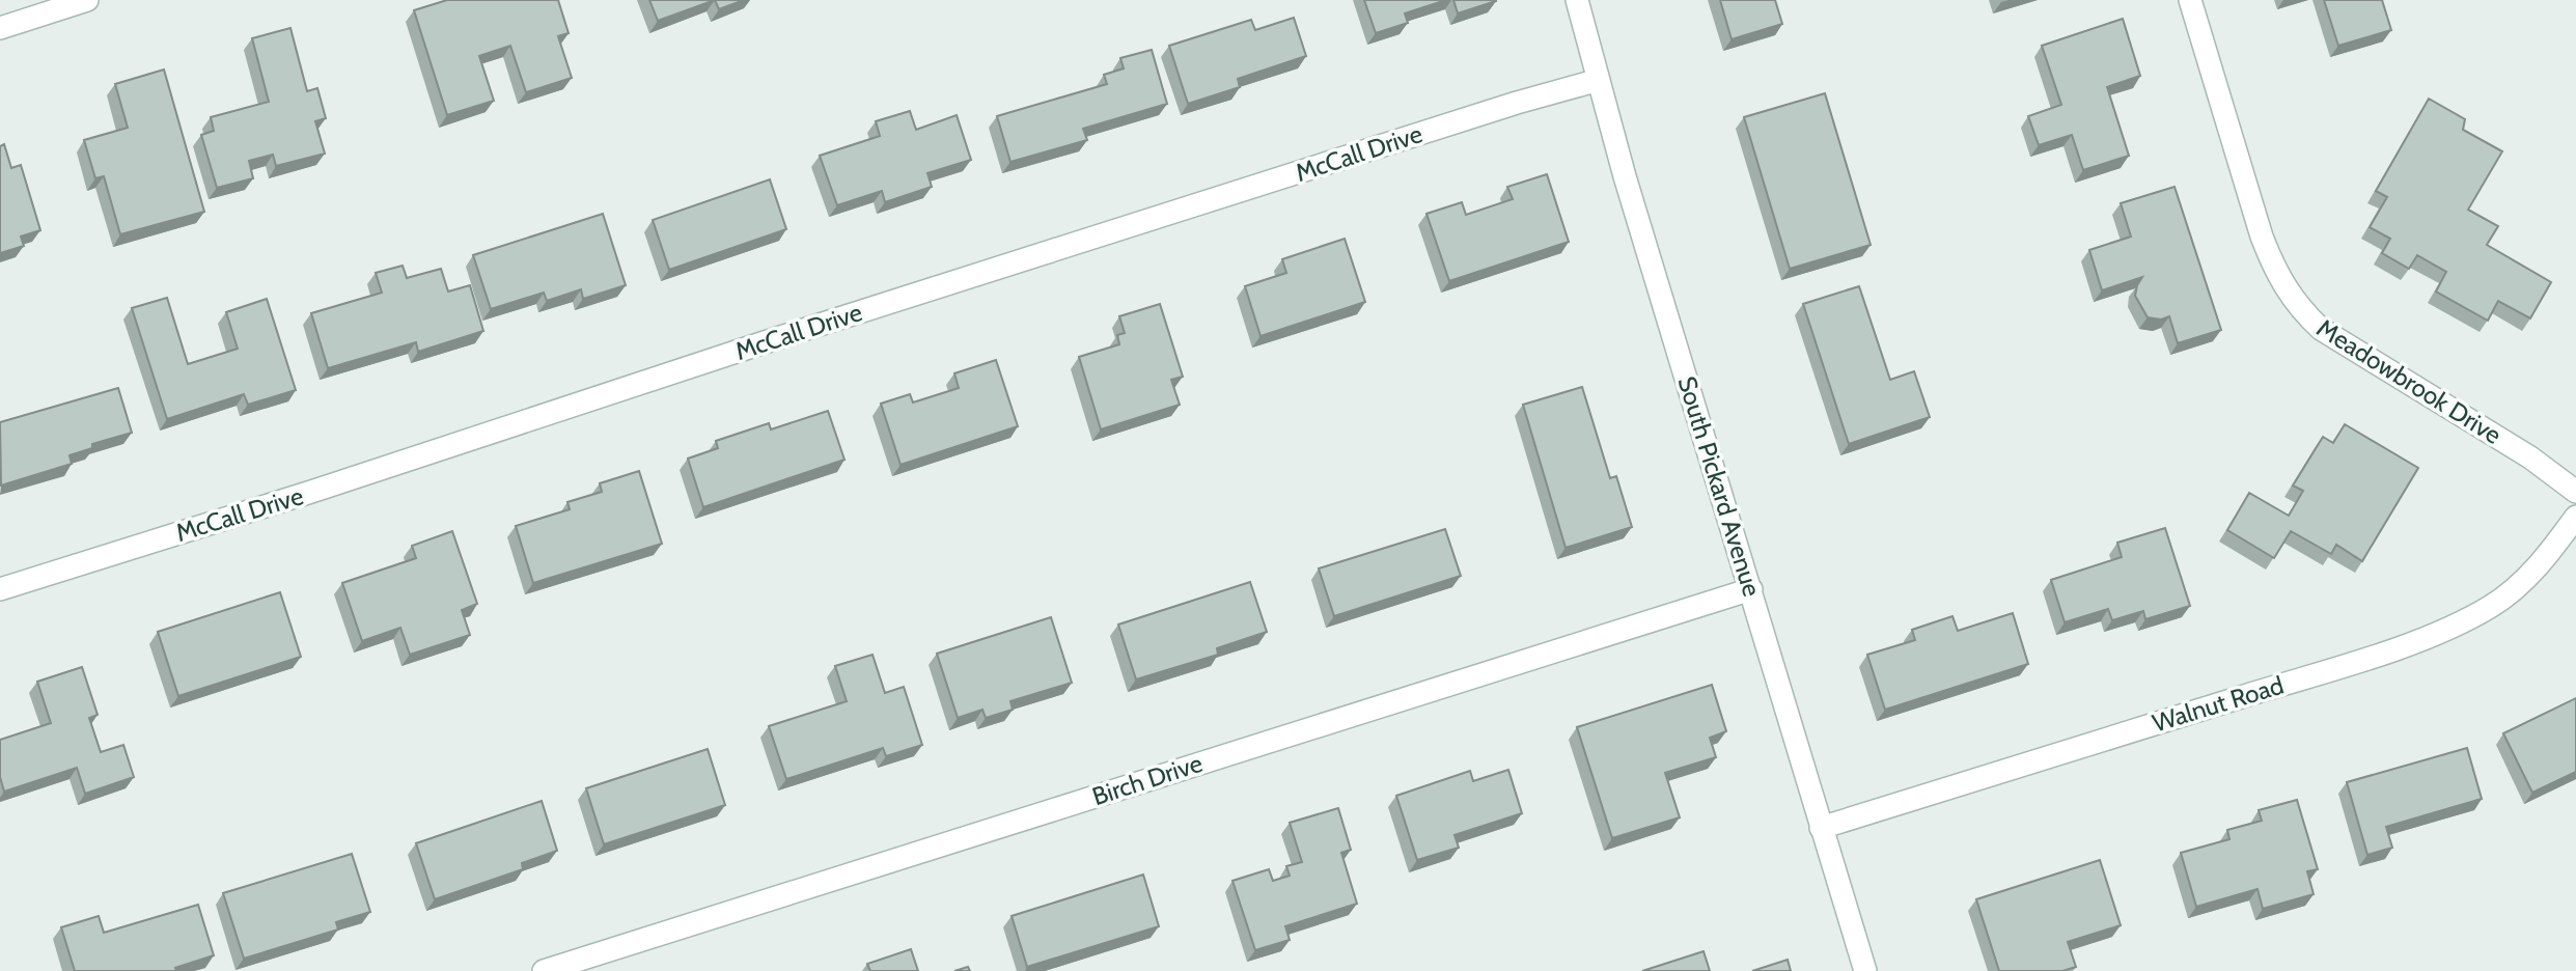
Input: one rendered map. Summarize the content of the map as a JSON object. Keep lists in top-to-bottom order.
{
  "streets": {
    "street": [
      "McCall Drive",
      "Meadowbrook Drive",
      "South Pickard Avenue",
      "Walnut Road",
      "Birch Drive"
    ]
  },
  "crossings": [
    ["McCall Drive", "South Pickard Avenue"],
    ["South Pickard Avenue", "Walnut Road"],
    ["South Pickard Avenue", "Birch Drive"]
  ]
}
